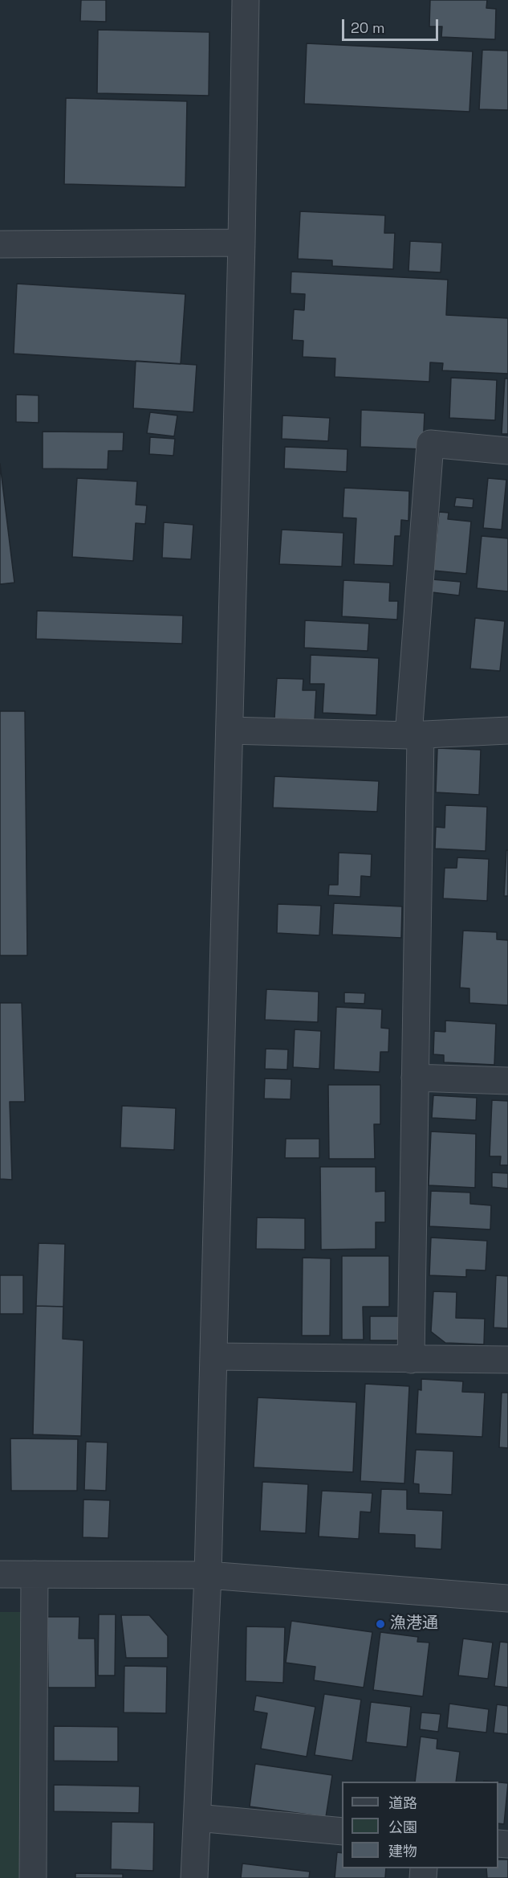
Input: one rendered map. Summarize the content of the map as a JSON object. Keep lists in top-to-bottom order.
{
  "places": ["漁港通"],
  "legend": ["道路", "公園", "建物"],
  "scale_bar": "20 m"
}
